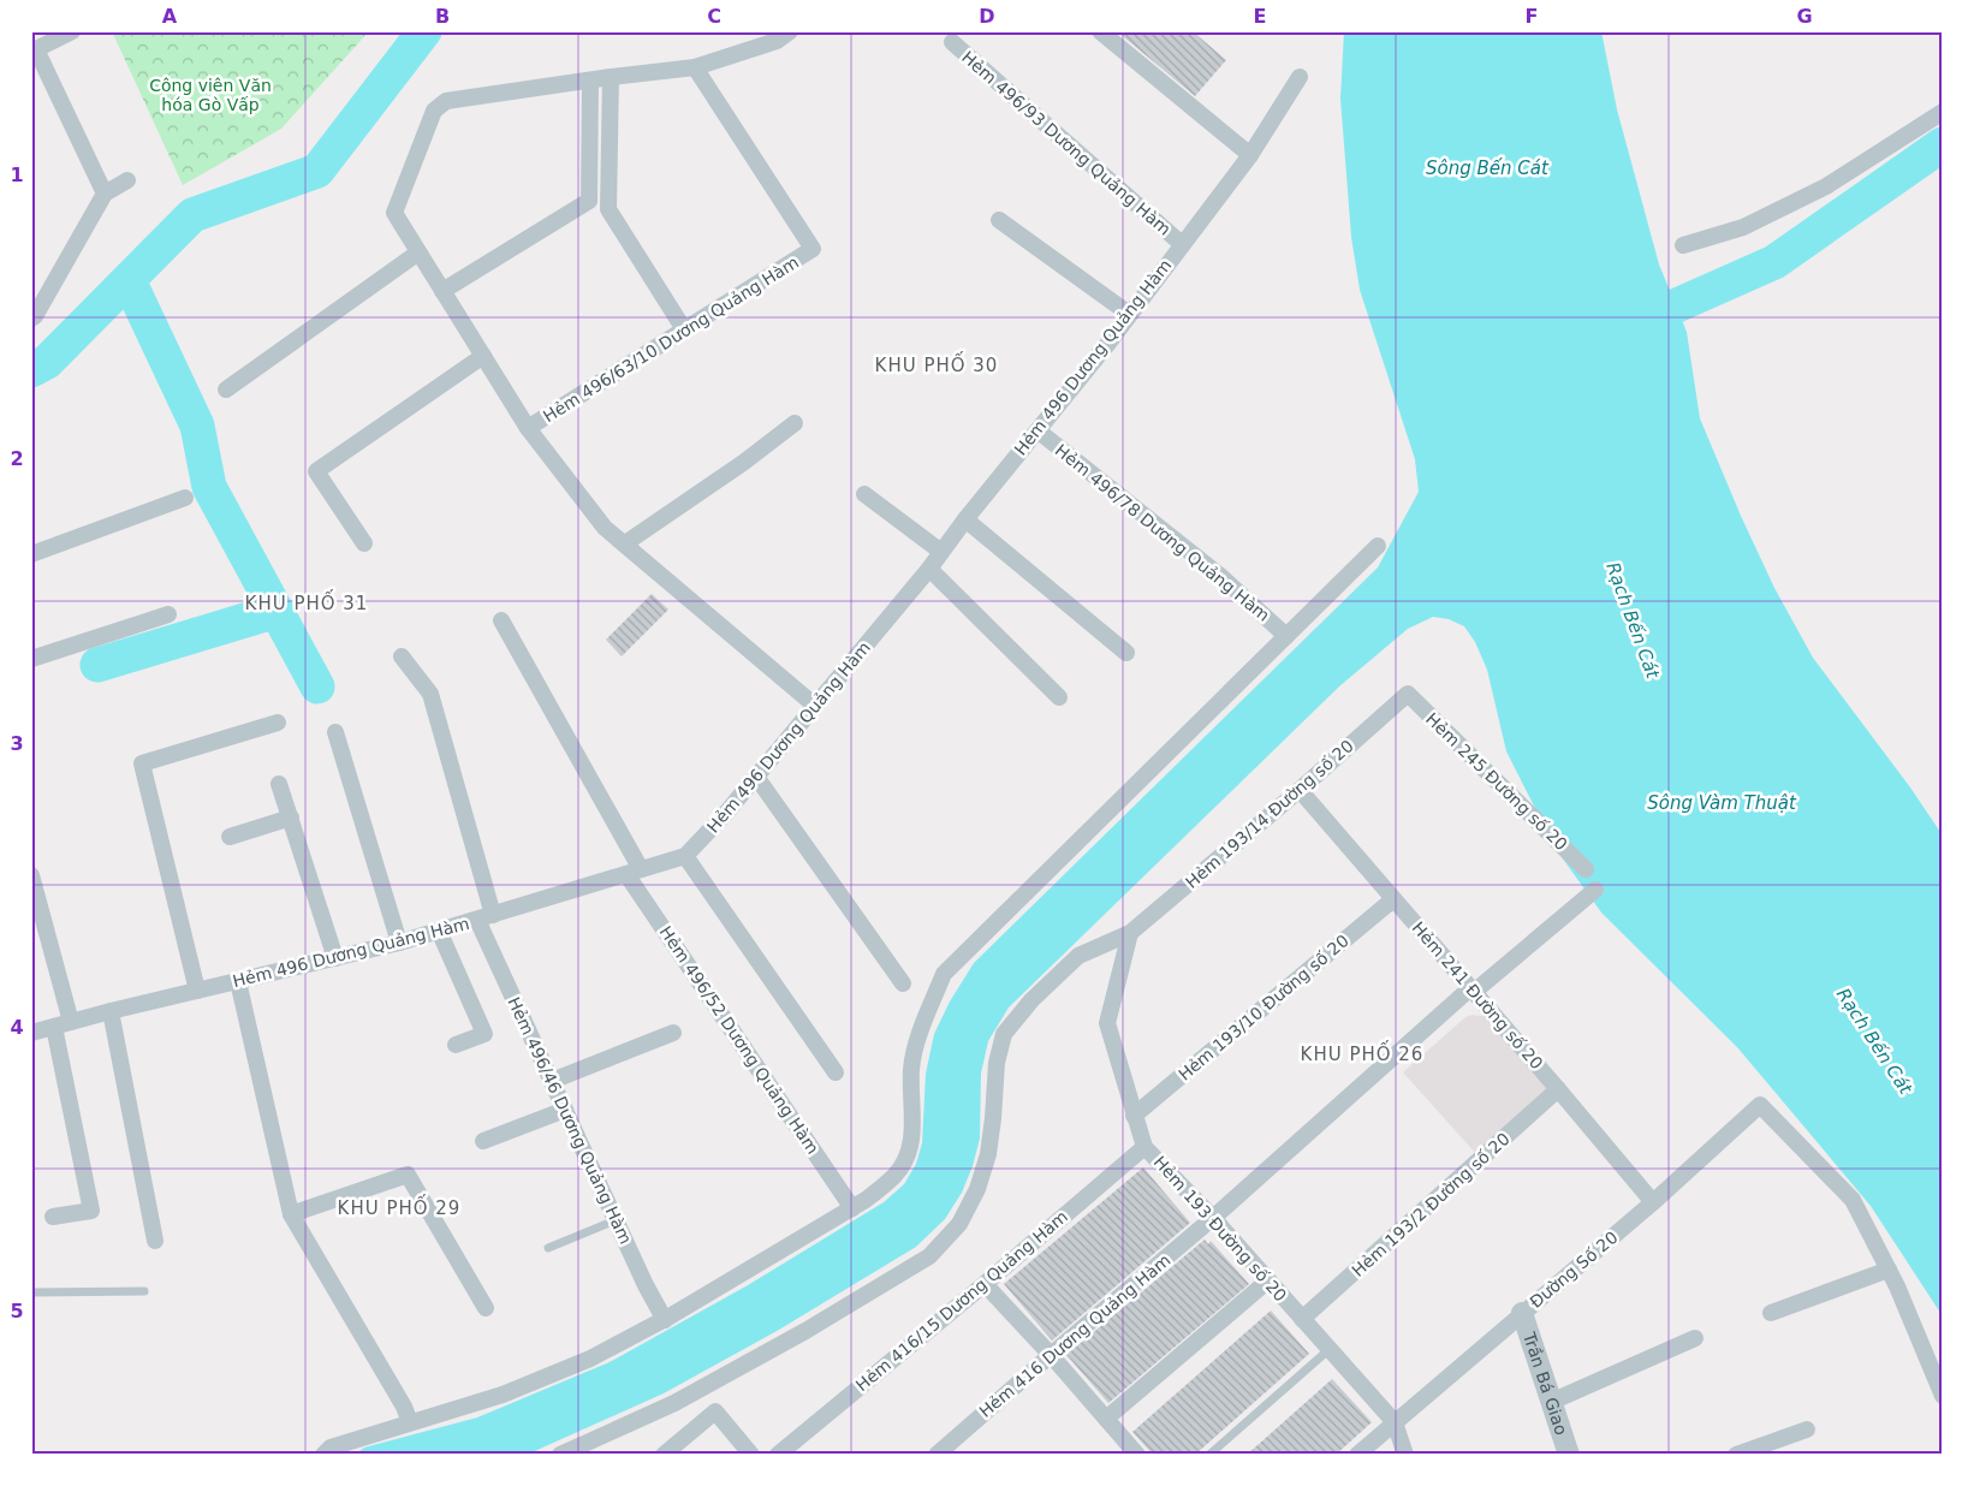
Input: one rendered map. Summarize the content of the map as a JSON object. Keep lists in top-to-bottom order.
{
  "streets": {
    "street": [
      "Hẻm 496/93 Dương Quảng Hàm",
      "Hẻm 496/63/10 Dương Quảng Hàm",
      "Hẻm 496 Dương Quảng Hàm",
      "Hẻm 496/78 Dương Quảng Hàm",
      "Hẻm 245 Đường số 20",
      "Hẻm 193/14 Đường số 20",
      "Hẻm 241 Đường số 20",
      "Hẻm 193/10 Đường số 20",
      "Hẻm 496/52 Dương Quảng Hàm",
      "Hẻm 496/46 Dương Quảng Hàm",
      "Hẻm 193/2 Đường số 20",
      "Hẻm 193 Đường số 20",
      "Đường Số 20",
      "Hẻm 416/15 Dương Quảng Hàm",
      "Hẻm 416 Dương Quảng Hàm",
      "Trần Bá Giao"
    ]
  },
  "crossings": [
    ["Hẻm 496/93 Dương Quảng Hàm", "Hẻm 496 Dương Quảng Hàm"],
    ["Hẻm 496 Dương Quảng Hàm", "Hẻm 496/78 Dương Quảng Hàm"],
    ["Hẻm 496 Dương Quảng Hàm", "Hẻm 496/52 Dương Quảng Hàm"],
    ["Hẻm 496 Dương Quảng Hàm", "Hẻm 496/46 Dương Quảng Hàm"],
    ["Hẻm 245 Đường số 20", "Hẻm 193/14 Đường số 20"],
    ["Hẻm 193/14 Đường số 20", "Hẻm 241 Đường số 20"],
    ["Hẻm 193/14 Đường số 20", "Hẻm 193 Đường số 20"],
    ["Hẻm 241 Đường số 20", "Hẻm 193/10 Đường số 20"],
    ["Hẻm 241 Đường số 20", "Hẻm 193/2 Đường số 20"],
    ["Hẻm 241 Đường số 20", "Đường Số 20"],
    ["Hẻm 241 Đường số 20", "Hẻm 416 Dương Quảng Hàm"],
    ["Hẻm 193/10 Đường số 20", "Hẻm 193 Đường số 20"],
    ["Hẻm 193/2 Đường số 20", "Hẻm 193 Đường số 20"],
    ["Hẻm 193 Đường số 20", "Đường Số 20"],
    ["Hẻm 193 Đường số 20", "Hẻm 416/15 Dương Quảng Hàm"],
    ["Hẻm 193 Đường số 20", "Hẻm 416 Dương Quảng Hàm"],
    ["Đường Số 20", "Trần Bá Giao"]
  ],
  "districts": [
    "KHU PHỐ 30",
    "KHU PHỐ 31",
    "KHU PHỐ 26",
    "KHU PHỐ 29"
  ],
  "water": ["Sông Bến Cát", "Rạch Bến Cát", "Sông Vàm Thuật"],
  "parks": ["Công viên Văn hóa Gò Vấp"],
  "grid": {
    "columns": [
      "A",
      "B",
      "C",
      "D",
      "E",
      "F",
      "G"
    ],
    "rows": [
      "1",
      "2",
      "3",
      "4",
      "5"
    ]
  }
}
